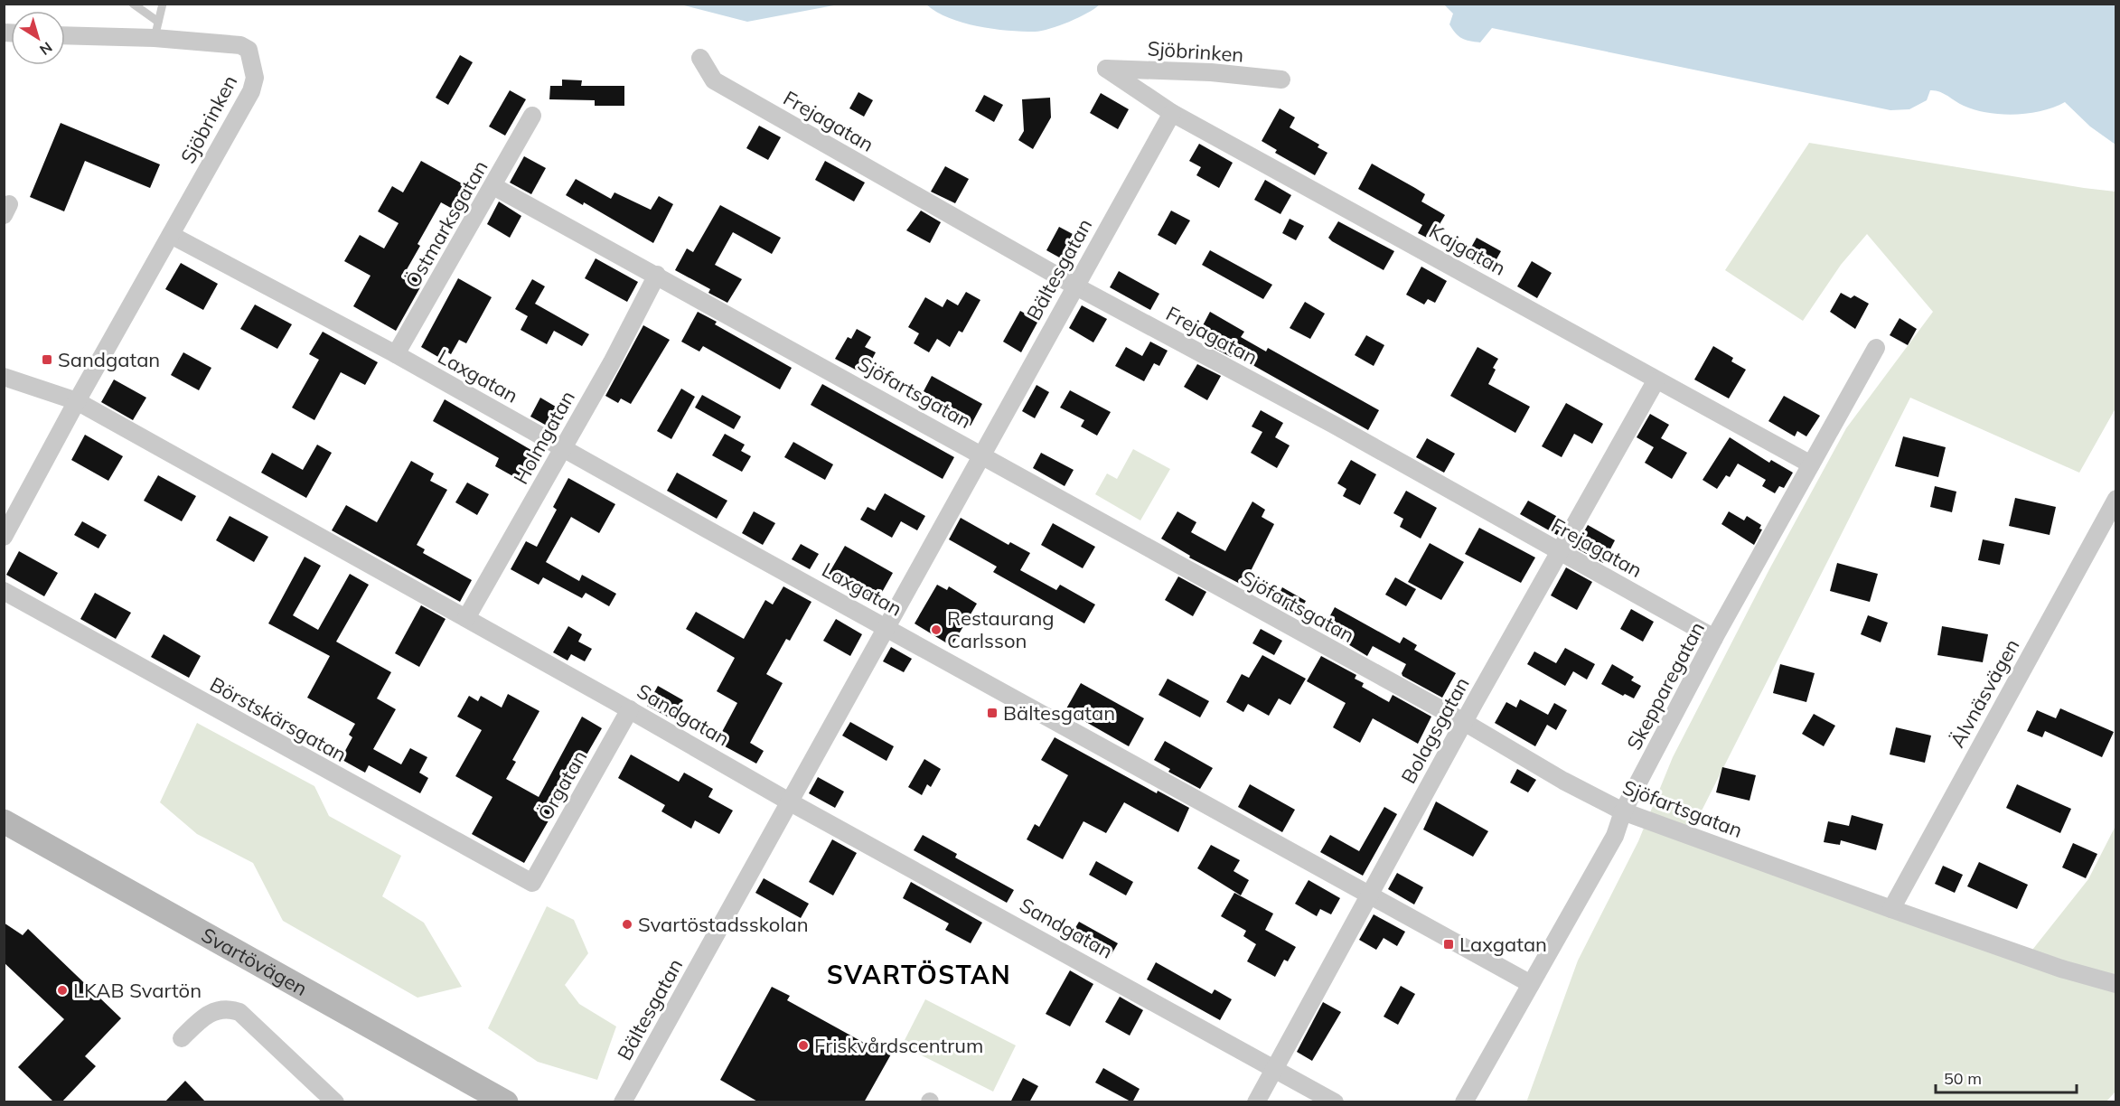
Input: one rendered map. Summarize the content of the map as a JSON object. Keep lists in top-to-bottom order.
{
  "streets": {
    "main road": ["Svartövägen"],
    "street": [
      "Sjöbrinken",
      "Frejagatan",
      "Östmarksgatan",
      "Kajgatan",
      "Bältesgatan",
      "Laxgatan",
      "Sjöfartsgatan",
      "Holmgatan",
      "Skepparegatan",
      "Älvnäsvägen",
      "Sandgatan",
      "Börstskärsgatan",
      "Bolagsgatan",
      "Örgatan"
    ]
  },
  "crossings": [
    ["Sjöbrinken", "Kajgatan"],
    ["Sjöbrinken", "Laxgatan"],
    ["Sjöbrinken", "Sandgatan"],
    ["Frejagatan", "Bältesgatan"],
    ["Frejagatan", "Skepparegatan"],
    ["Frejagatan", "Bolagsgatan"],
    ["Östmarksgatan", "Laxgatan"],
    ["Östmarksgatan", "Sjöfartsgatan"],
    ["Kajgatan", "Bältesgatan"],
    ["Kajgatan", "Skepparegatan"],
    ["Kajgatan", "Bolagsgatan"],
    ["Bältesgatan", "Laxgatan"],
    ["Bältesgatan", "Sjöfartsgatan"],
    ["Bältesgatan", "Sandgatan"],
    ["Laxgatan", "Holmgatan"],
    ["Laxgatan", "Skepparegatan"],
    ["Laxgatan", "Bolagsgatan"],
    ["Sjöfartsgatan", "Holmgatan"],
    ["Sjöfartsgatan", "Skepparegatan"],
    ["Sjöfartsgatan", "Älvnäsvägen"],
    ["Sjöfartsgatan", "Bolagsgatan"],
    ["Holmgatan", "Sandgatan"],
    ["Sandgatan", "Bolagsgatan"],
    ["Sandgatan", "Örgatan"],
    ["Börstskärsgatan", "Örgatan"]
  ],
  "districts": ["SVARTÖSTAN"],
  "places": {
    "transit": ["Sandgatan", "Bältesgatan", "Laxgatan"],
    "other": [
      "Restaurang Carlsson",
      "Svartöstadsskolan",
      "LKAB Svartön",
      "Friskvårdscentrum"
    ]
  },
  "scale_bar": "50 m",
  "north": "bottom right"
}
